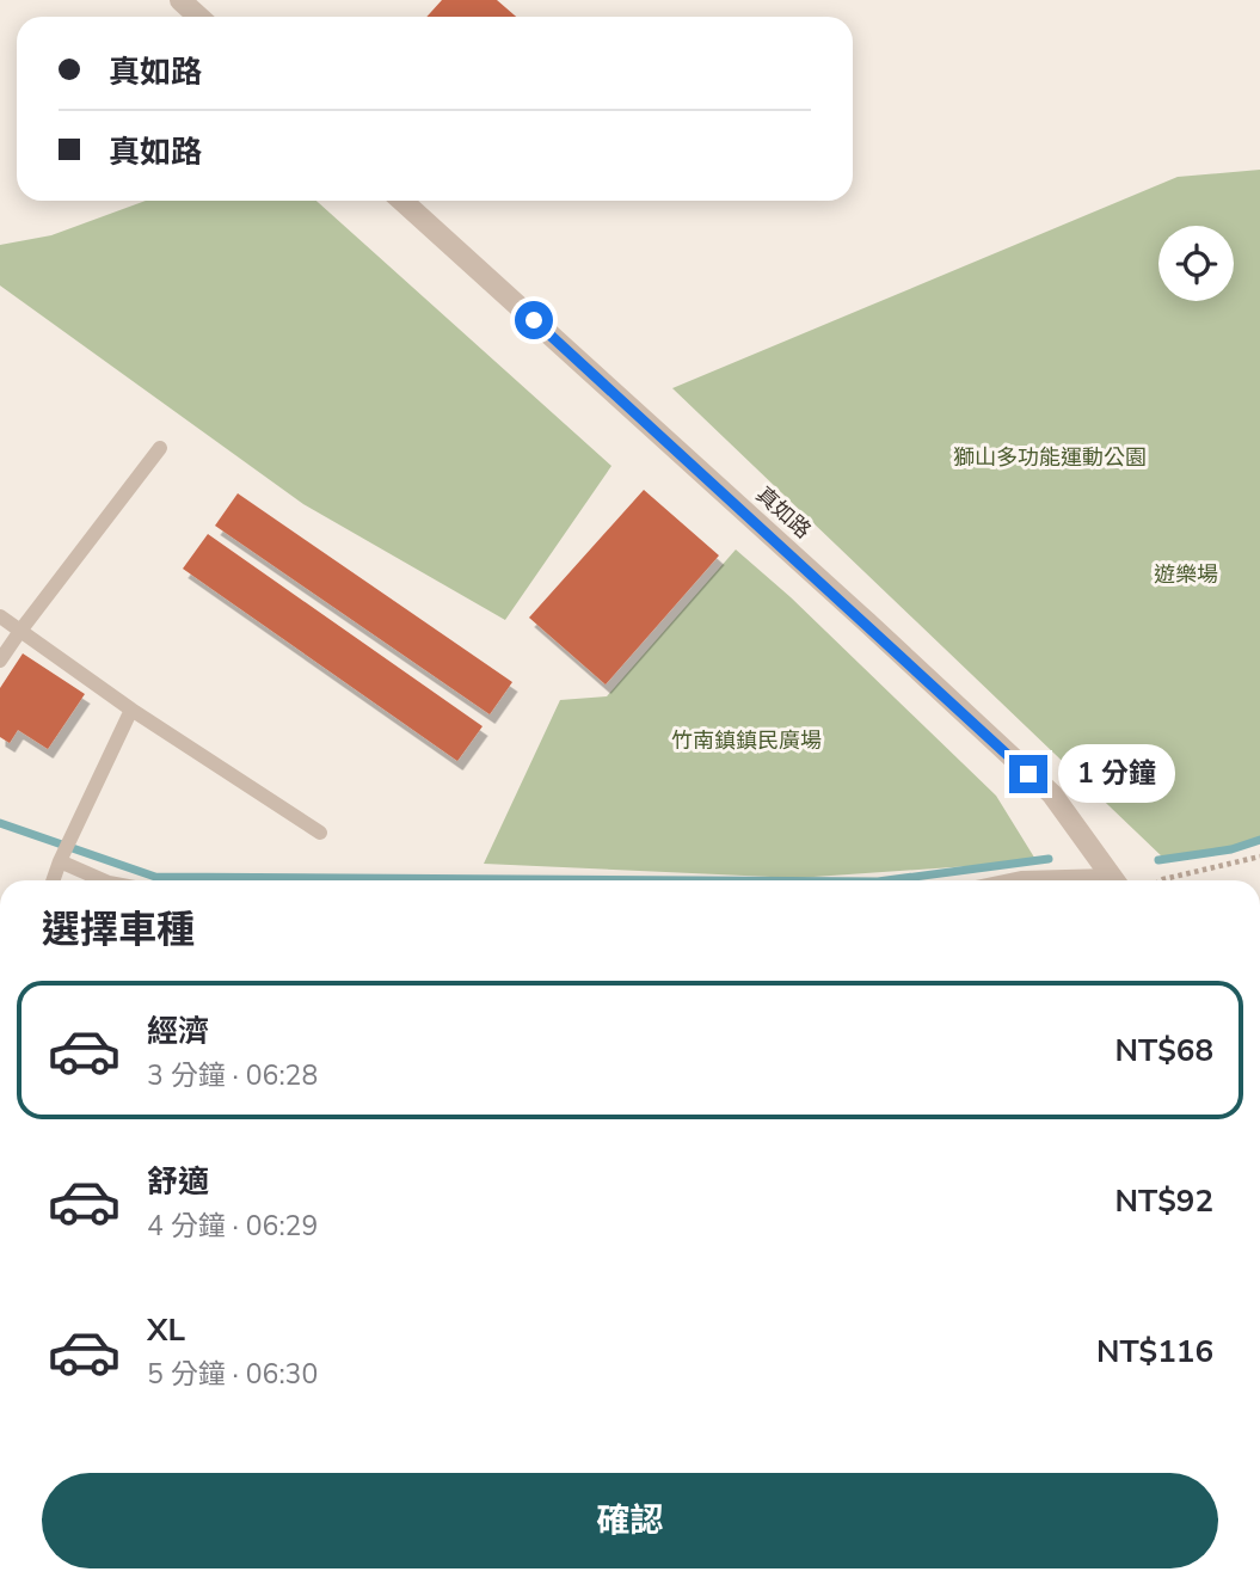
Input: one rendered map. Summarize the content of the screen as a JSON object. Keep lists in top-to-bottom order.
{
  "streets": {
    "street": ["真如路"]
  },
  "parks": ["獅山多功能運動公園", "遊樂場", "竹南鎮鎮民廣場"],
  "page": {
    "banner": ["真如路", "真如路"],
    "bubble": "1 分鐘",
    "heading": "選擇車種",
    "list": [
      {
        "name": "經濟",
        "note": "3 分鐘 · 06:28",
        "value": "NT$68"
      },
      {
        "name": "舒適",
        "note": "4 分鐘 · 06:29",
        "value": "NT$92"
      },
      {
        "name": "XL",
        "note": "5 分鐘 · 06:30",
        "value": "NT$116"
      }
    ],
    "buttons": "確認"
  }
}
